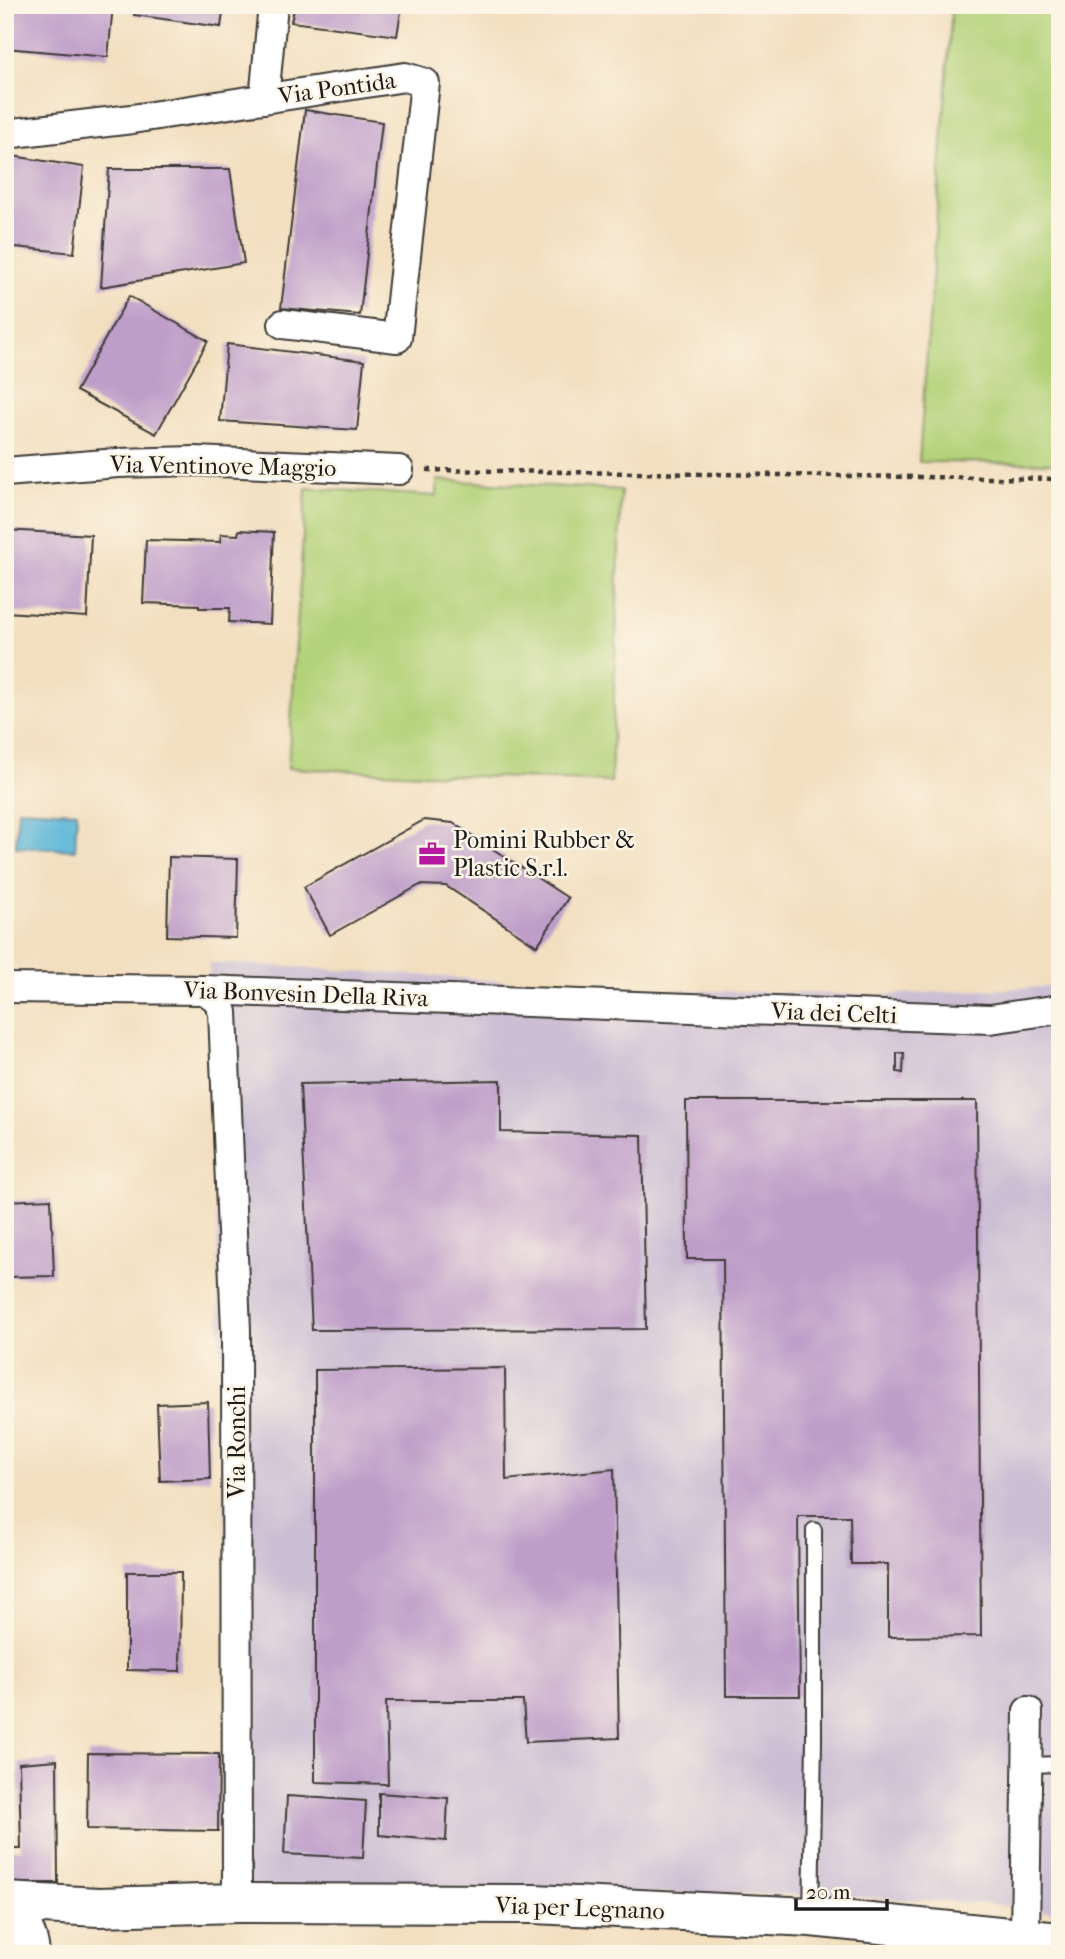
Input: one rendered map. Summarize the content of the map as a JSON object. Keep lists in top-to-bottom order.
{
  "streets": {
    "street": [
      "Via Pontida",
      "Via Ventinove Maggio",
      "Via Bonvesin Della Riva",
      "Via dei Celti",
      "Via Ronchi",
      "Via per Legnano"
    ]
  },
  "crossings": [
    ["Via Bonvesin Della Riva", "Via dei Celti"],
    ["Via Bonvesin Della Riva", "Via Ronchi"],
    ["Via Ronchi", "Via per Legnano"]
  ],
  "places": {
    "office": ["Pomini Rubber & Plastic S.r.l."]
  },
  "scale_bar": "20 m"
}
